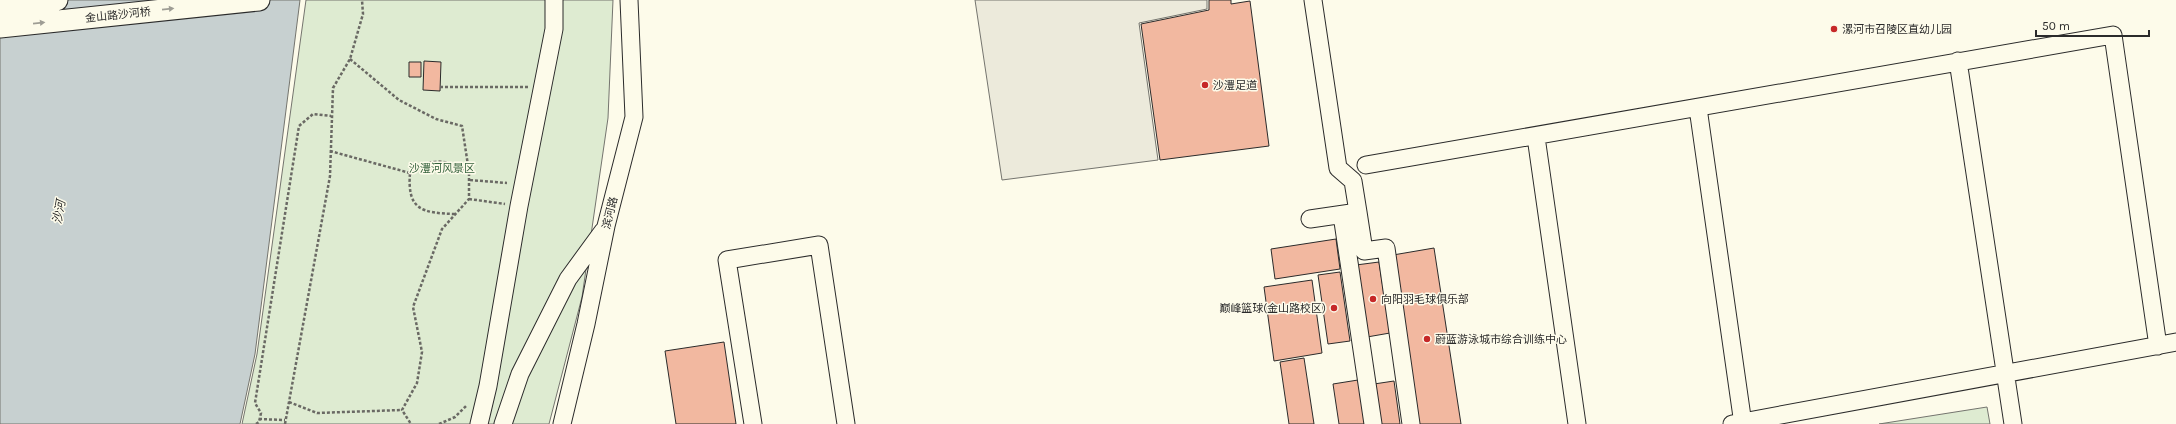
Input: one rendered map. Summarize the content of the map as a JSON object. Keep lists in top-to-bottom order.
{
  "streets": {
    "main road": ["金山路沙河桥"],
    "street": ["滨河路"]
  },
  "one_way": ["金山路沙河桥"],
  "water": ["沙河"],
  "parks": ["沙澧河风景区"],
  "places": [
    "漯河市召陵区直幼儿园",
    "沙澧足道",
    "向阳羽毛球俱乐部",
    "巅峰篮球(金山路校区)",
    "蔚蓝游泳城市综合训练中心"
  ],
  "scale_bar": "50 m"
}
